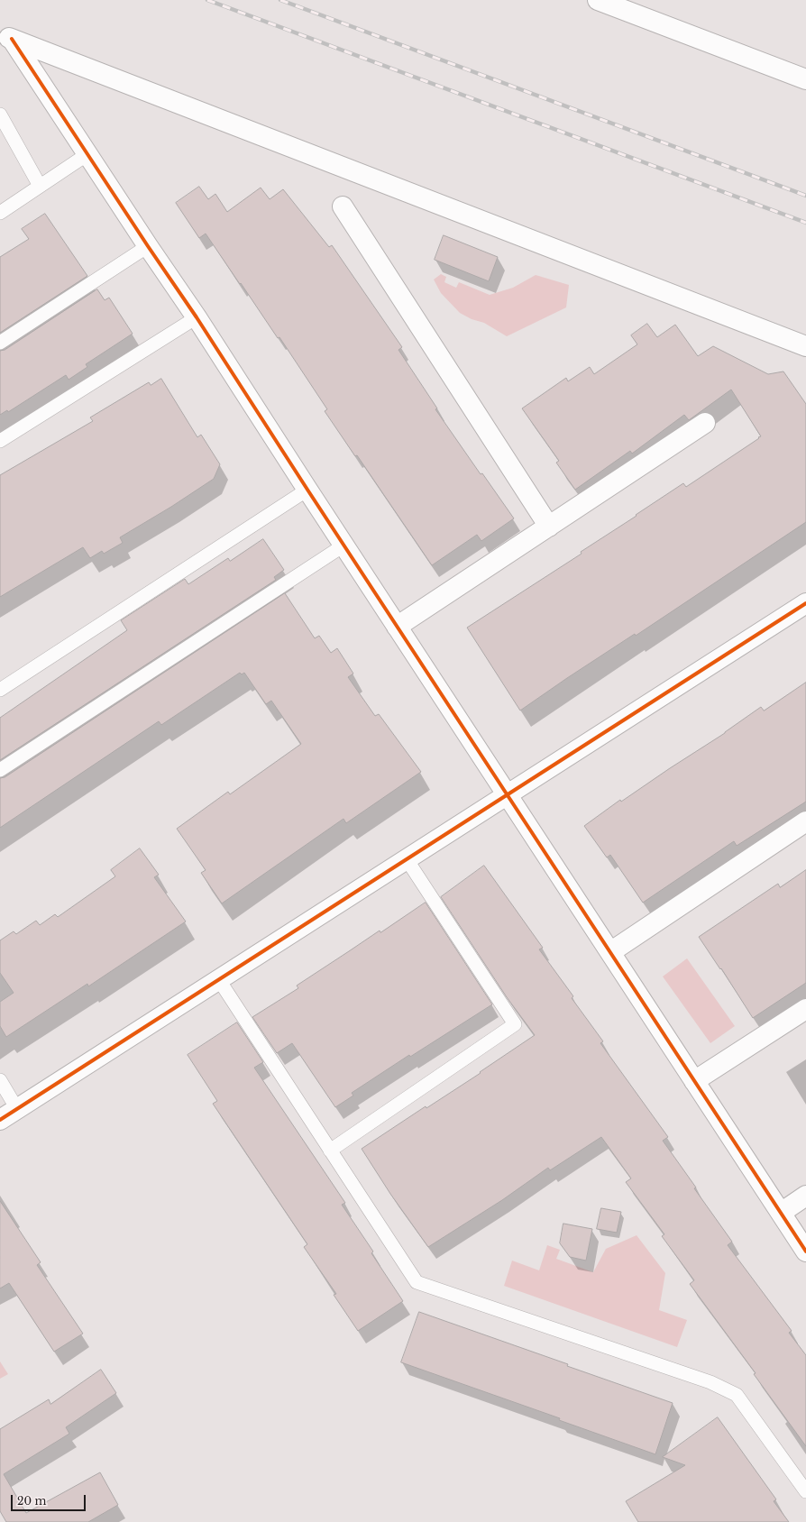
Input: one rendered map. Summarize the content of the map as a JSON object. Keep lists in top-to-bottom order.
{
  "scale_bar": "20 m"
}
